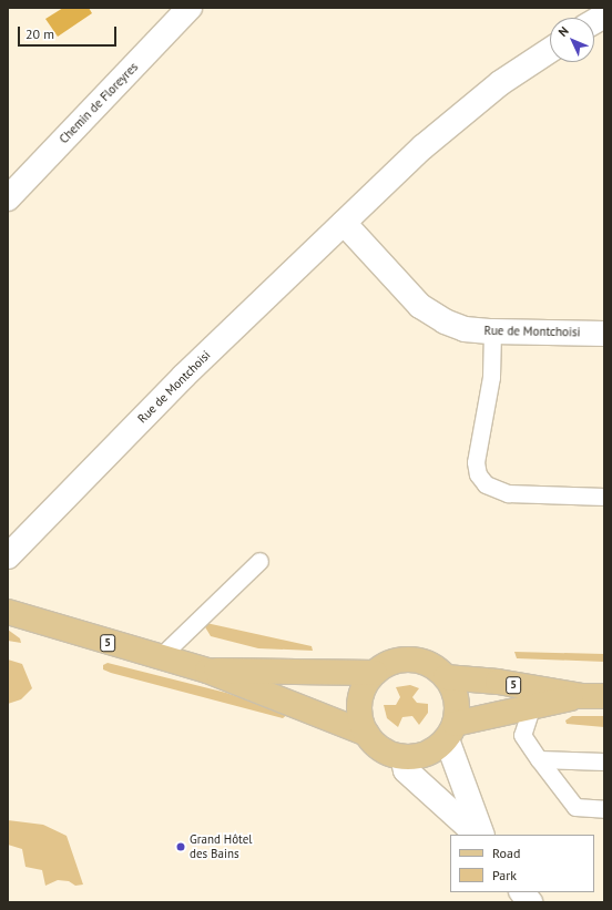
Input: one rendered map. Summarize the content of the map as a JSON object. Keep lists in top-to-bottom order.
{
  "streets": {
    "main road": ["5"],
    "street": ["Chemin de Floreyres", "Rue de Montchoisi"]
  },
  "places": ["Grand Hôtel des Bains"],
  "legend": ["Road", "Park"],
  "scale_bar": "20 m",
  "north": "top left"
}
